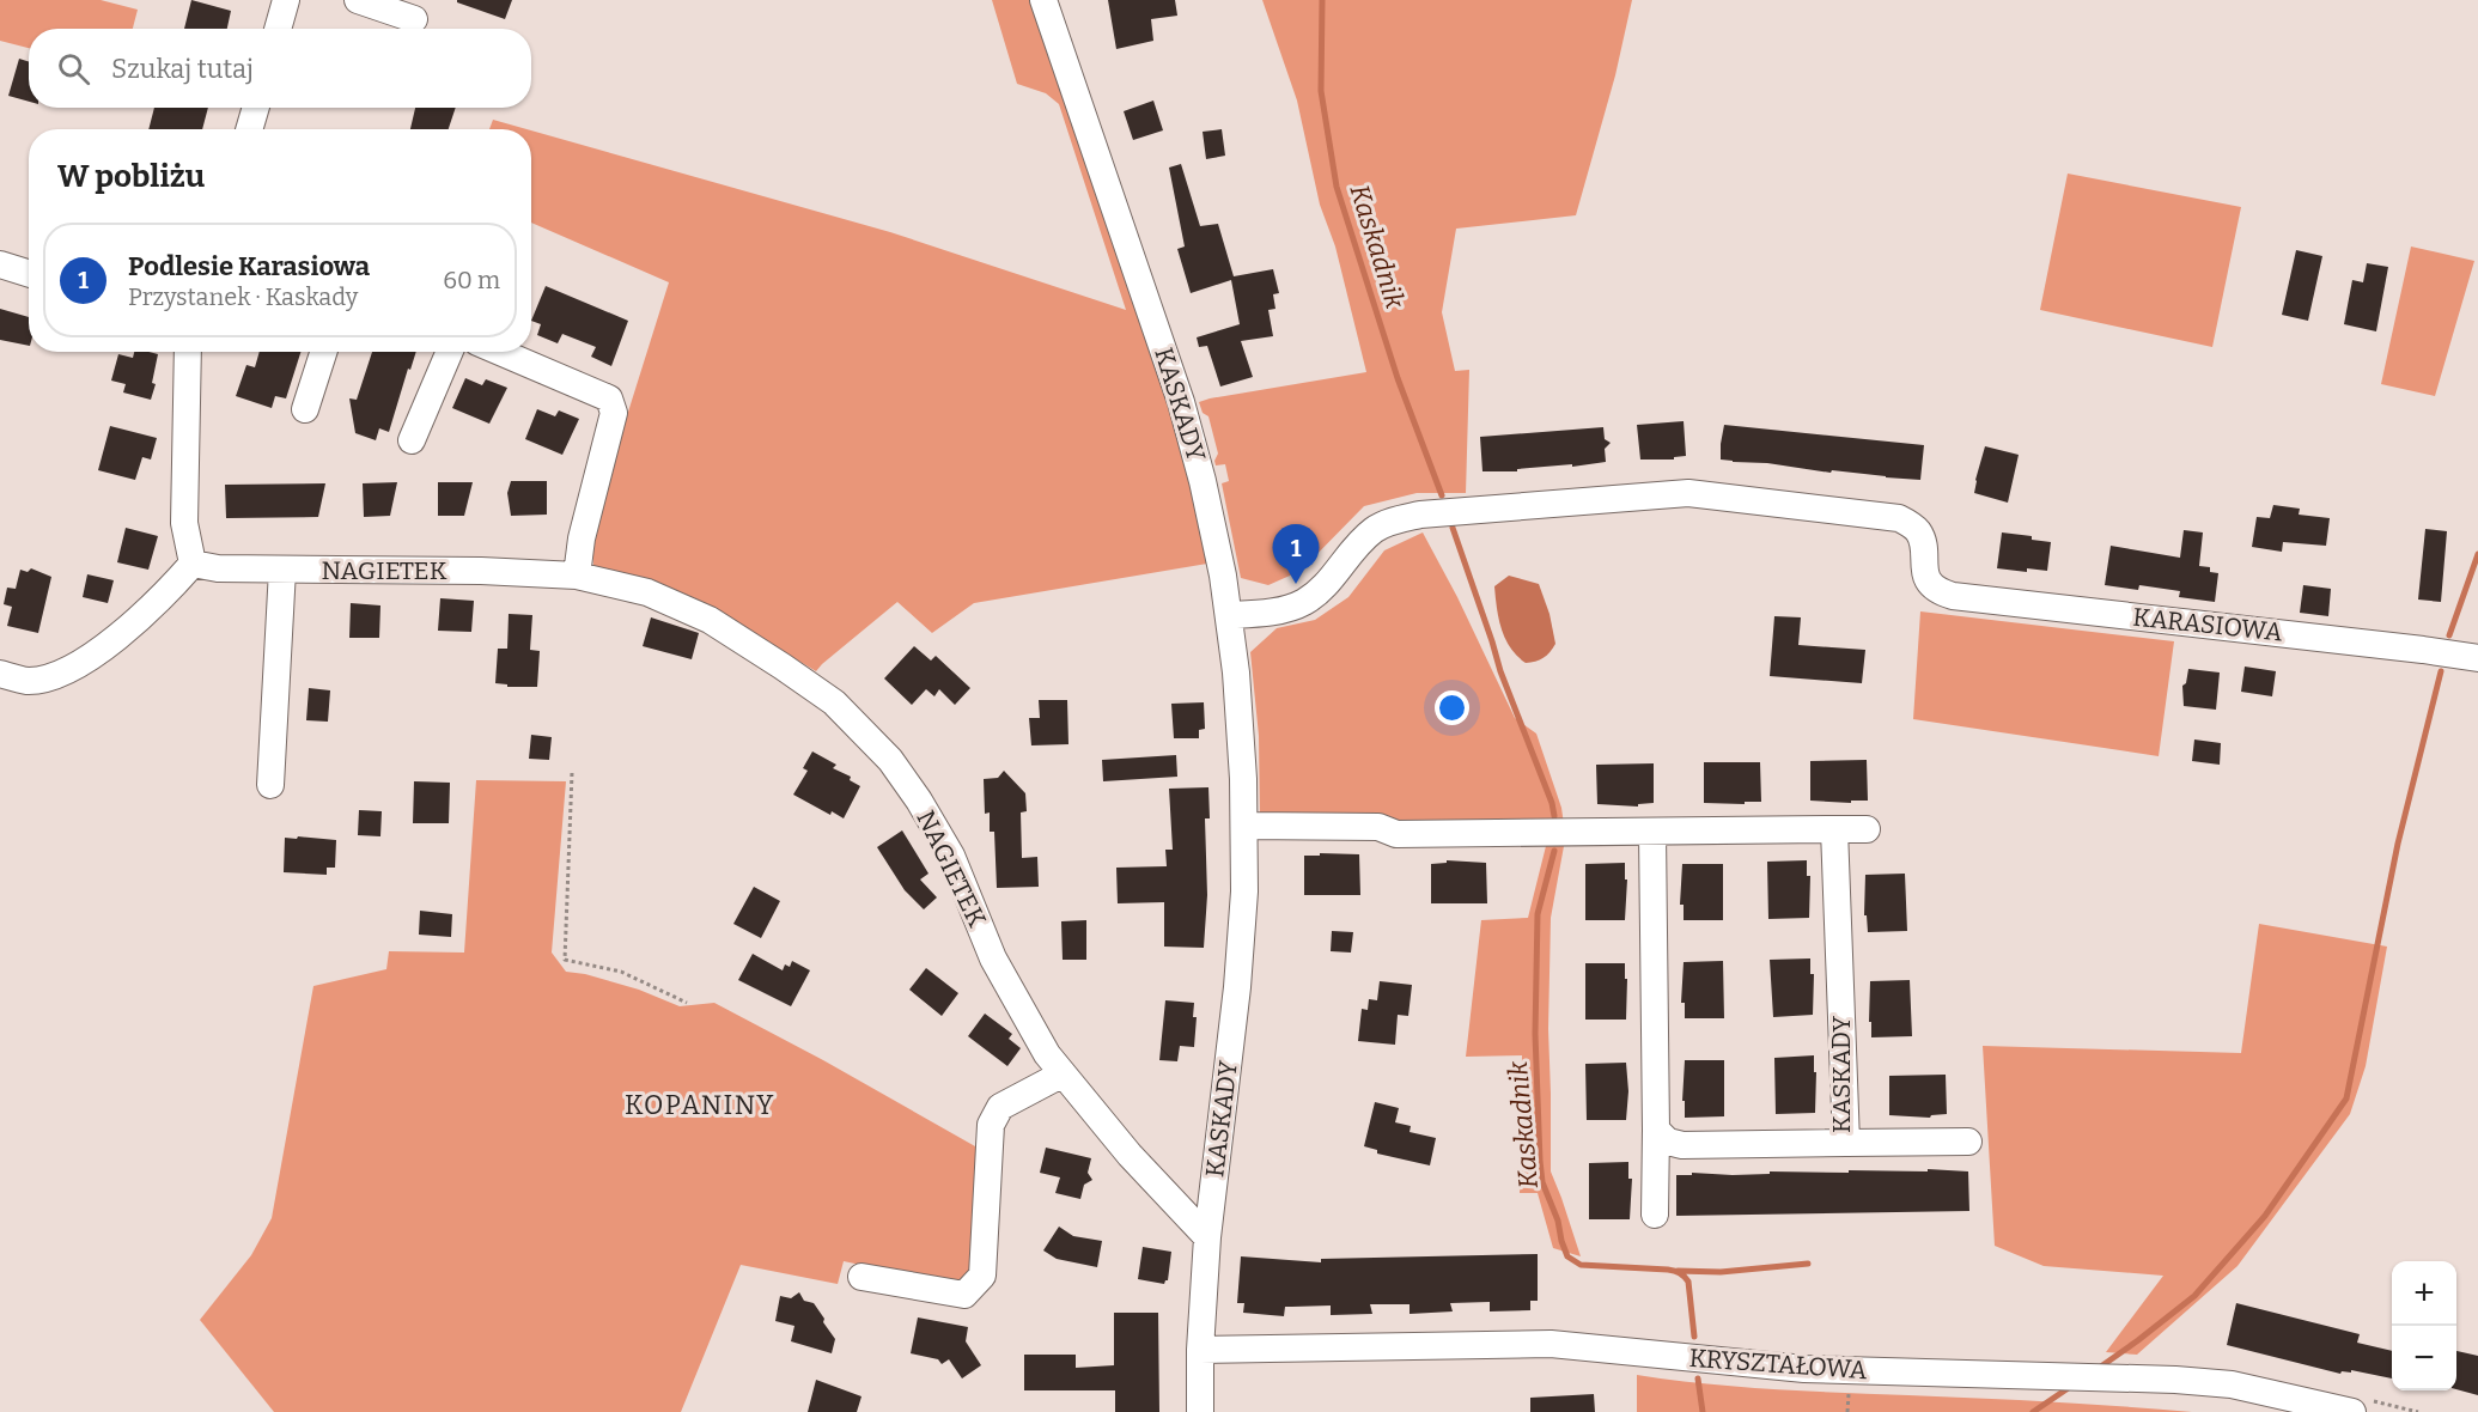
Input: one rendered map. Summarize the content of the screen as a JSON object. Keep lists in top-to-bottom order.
{
  "streets": {
    "street": [
      "KASKADY",
      "NAGIETEK",
      "KARASIOWA",
      "KRYSZTAŁOWA"
    ]
  },
  "crossings": [
    ["KASKADY", "NAGIETEK"],
    ["KASKADY", "KARASIOWA"],
    ["KASKADY", "KRYSZTAŁOWA"]
  ],
  "districts": ["KOPANINY"],
  "water": ["Kaskadnik"],
  "page": {
    "search": "Szukaj tutaj",
    "heading": "W pobliżu",
    "list": [
      {
        "mark": "1",
        "name": "Podlesie Karasiowa",
        "note": "Przystanek · Kaskady",
        "value": "60 m"
      }
    ],
    "pins": "1",
    "map_buttons": ["+", "−"]
  }
}
